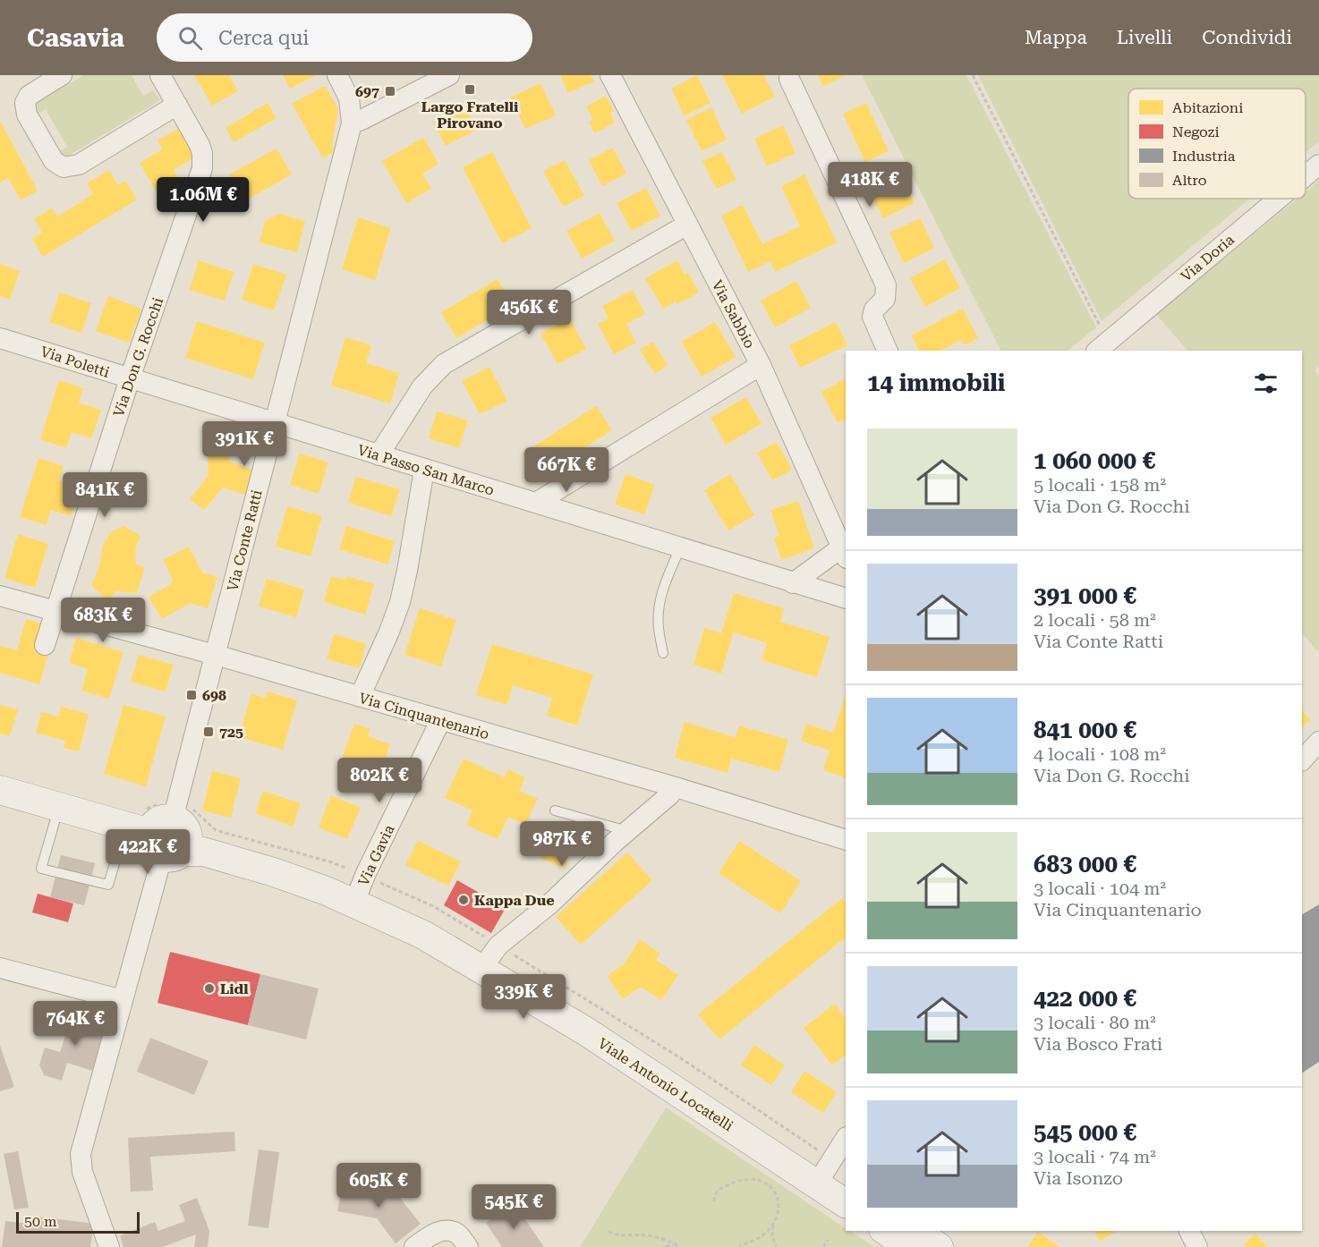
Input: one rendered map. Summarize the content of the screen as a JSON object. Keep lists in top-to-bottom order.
{
  "streets": {
    "street": [
      "Via Doria",
      "Via Sabbio",
      "Via Don G. Rocchi",
      "Via Poletti",
      "Via Passo San Marco",
      "Via Conte Ratti",
      "Via Cinquantenario",
      "Via Gavia",
      "Viale Antonio Locatelli"
    ]
  },
  "crossings": [
    ["Via Don G. Rocchi", "Via Poletti"],
    ["Via Don G. Rocchi", "Via Cinquantenario"],
    ["Via Poletti", "Via Passo San Marco"],
    ["Via Poletti", "Via Conte Ratti"],
    ["Via Passo San Marco", "Via Conte Ratti"],
    ["Via Conte Ratti", "Via Cinquantenario"],
    ["Via Conte Ratti", "Viale Antonio Locatelli"],
    ["Via Cinquantenario", "Via Gavia"],
    ["Via Gavia", "Viale Antonio Locatelli"]
  ],
  "places": {
    "transit": [
      "Largo Fratelli Pirovano",
      "697",
      "698",
      "725"
    ],
    "other": ["Kappa Due", "Lidl"]
  },
  "legend": [
    "Abitazioni",
    "Negozi",
    "Industria",
    "Altro"
  ],
  "scale_bar": "50 m",
  "page": {
    "header": "Casavia",
    "search": "Cerca qui",
    "nav": ["Mappa", "Livelli", "Condividi"],
    "price": [
      "418K €",
      "1.06M €",
      "456K €",
      "391K €",
      "667K €",
      "841K €",
      "683K €",
      "802K €",
      "987K €",
      "422K €",
      "339K €",
      "764K €",
      "605K €",
      "545K €"
    ],
    "heading": "14 immobili",
    "list": [
      {
        "name": "1 060 000 €",
        "note": "5 locali · 158 m² · Via Don G. Rocchi"
      },
      {
        "name": "391 000 €",
        "note": "2 locali · 58 m² · Via Conte Ratti"
      },
      {
        "name": "841 000 €",
        "note": "4 locali · 108 m² · Via Don G. Rocchi"
      },
      {
        "name": "683 000 €",
        "note": "3 locali · 104 m² · Via Cinquantenario"
      },
      {
        "name": "422 000 €",
        "note": "3 locali · 80 m² · Via Bosco Frati"
      },
      {
        "name": "545 000 €",
        "note": "3 locali · 74 m² · Via Isonzo"
      }
    ],
    "scale": "50 m"
  }
}
